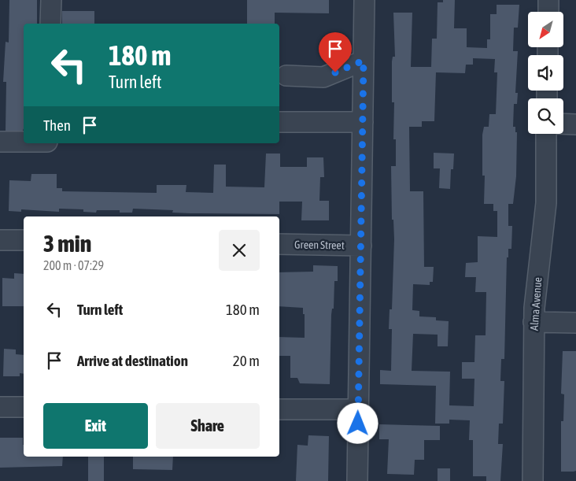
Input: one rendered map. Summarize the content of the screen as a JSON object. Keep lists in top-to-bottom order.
{
  "streets": {
    "street": ["Green Street", "Alma Avenue"]
  },
  "north": "bottom left",
  "page": {
    "turn": ["180 m", "Turn left"],
    "then": "Then",
    "heading": ["3 min", "200 m · 07:29"],
    "list": [
      {
        "name": "Turn left",
        "value": "180 m"
      },
      {
        "name": "Arrive at destination",
        "value": "20 m"
      }
    ],
    "buttons": ["Exit", "Share"]
  }
}
